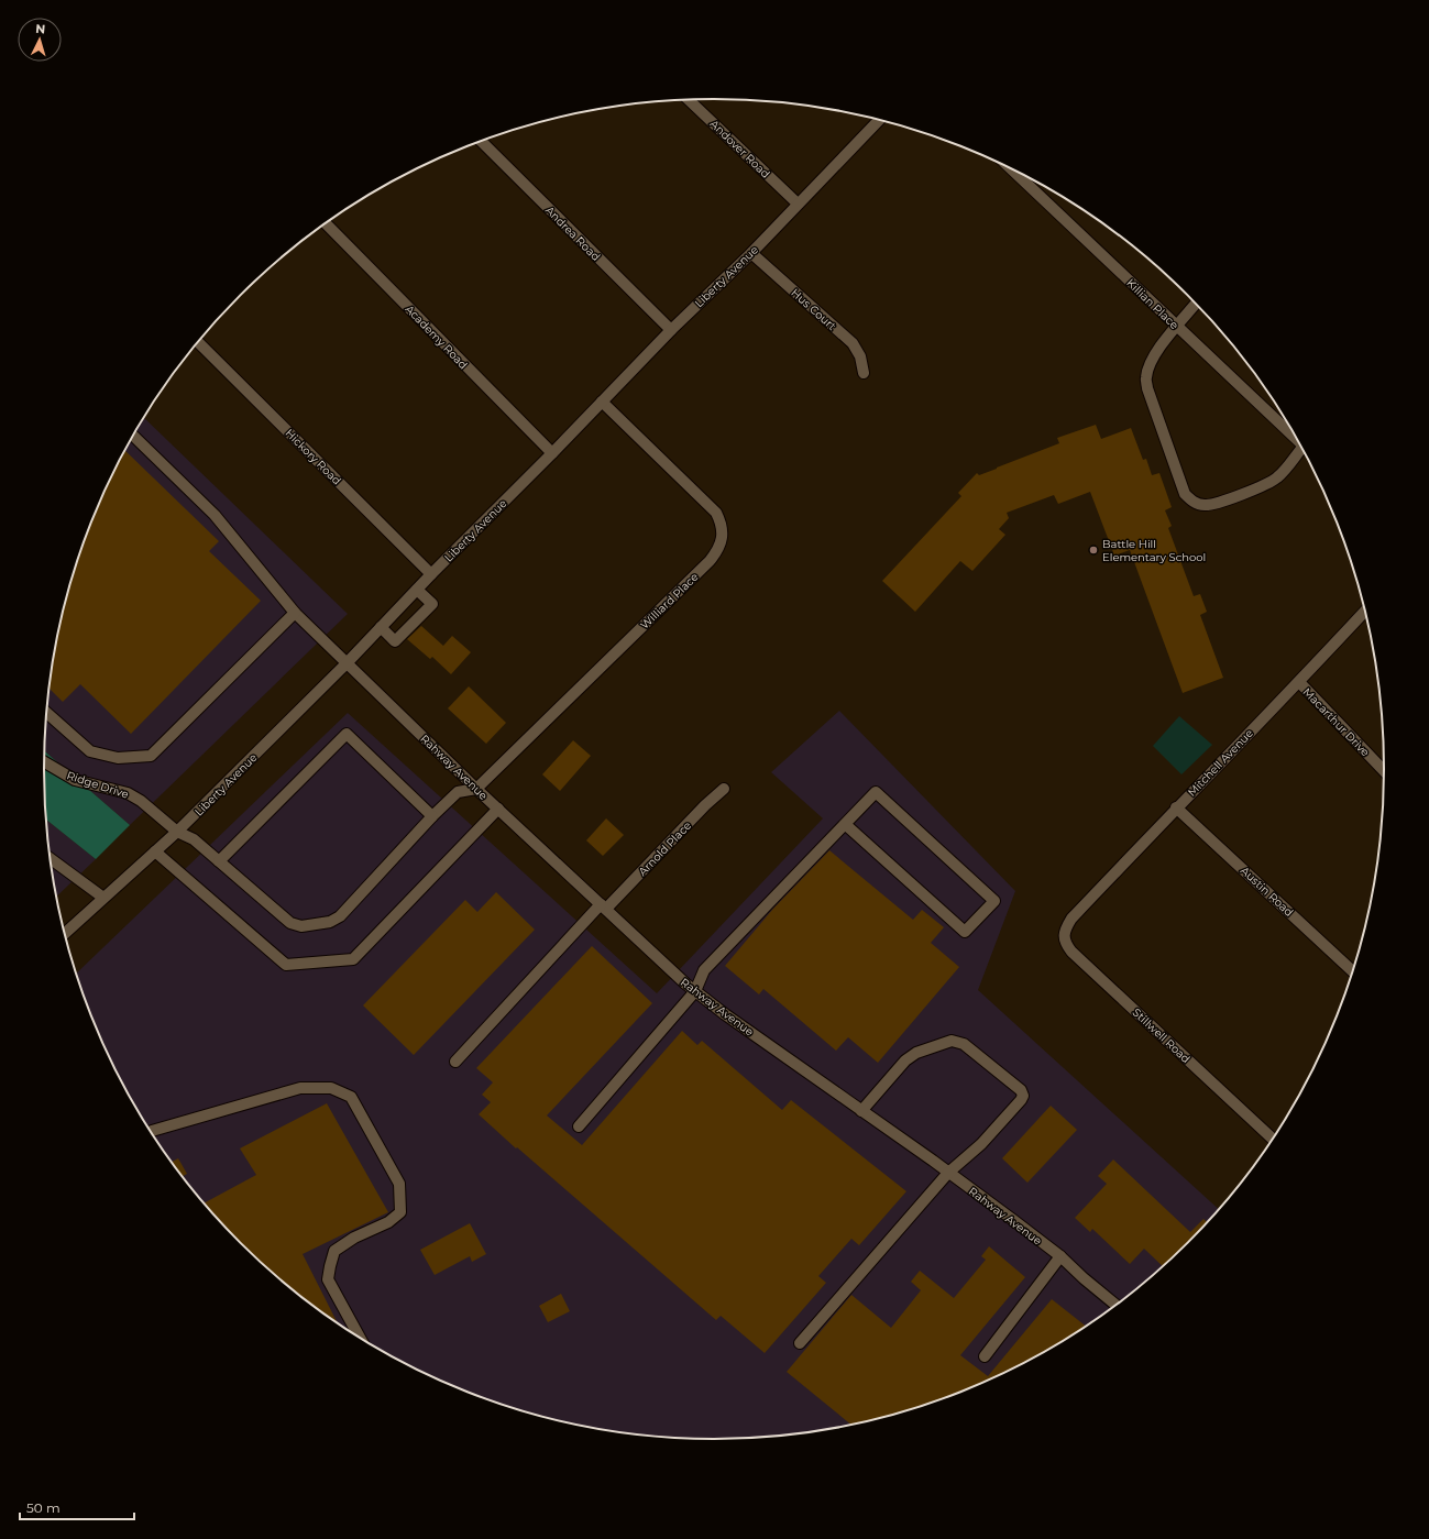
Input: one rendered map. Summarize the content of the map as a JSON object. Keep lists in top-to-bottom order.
{
  "streets": {
    "street": [
      "Andover Road",
      "Andrea Road",
      "Liberty Avenue",
      "Killian Place",
      "Hus Court",
      "Academy Road",
      "Hickory Road",
      "Williard Place",
      "Macarthur Drive",
      "Mitchell Avenue",
      "Rahway Avenue",
      "Ridge Drive",
      "Arnold Place",
      "Austin Road",
      "Stillwell Road"
    ]
  },
  "crossings": [
    ["Andover Road", "Liberty Avenue"],
    ["Andrea Road", "Liberty Avenue"],
    ["Liberty Avenue", "Hus Court"],
    ["Liberty Avenue", "Academy Road"],
    ["Liberty Avenue", "Hickory Road"],
    ["Liberty Avenue", "Williard Place"],
    ["Liberty Avenue", "Rahway Avenue"],
    ["Liberty Avenue", "Ridge Drive"],
    ["Williard Place", "Rahway Avenue"],
    ["Williard Place", "Ridge Drive"],
    ["Macarthur Drive", "Mitchell Avenue"],
    ["Mitchell Avenue", "Austin Road"],
    ["Mitchell Avenue", "Stillwell Road"],
    ["Rahway Avenue", "Ridge Drive"],
    ["Rahway Avenue", "Arnold Place"]
  ],
  "places": ["Battle Hill Elementary School"],
  "scale_bar": "50 m",
  "north": "top"
}
